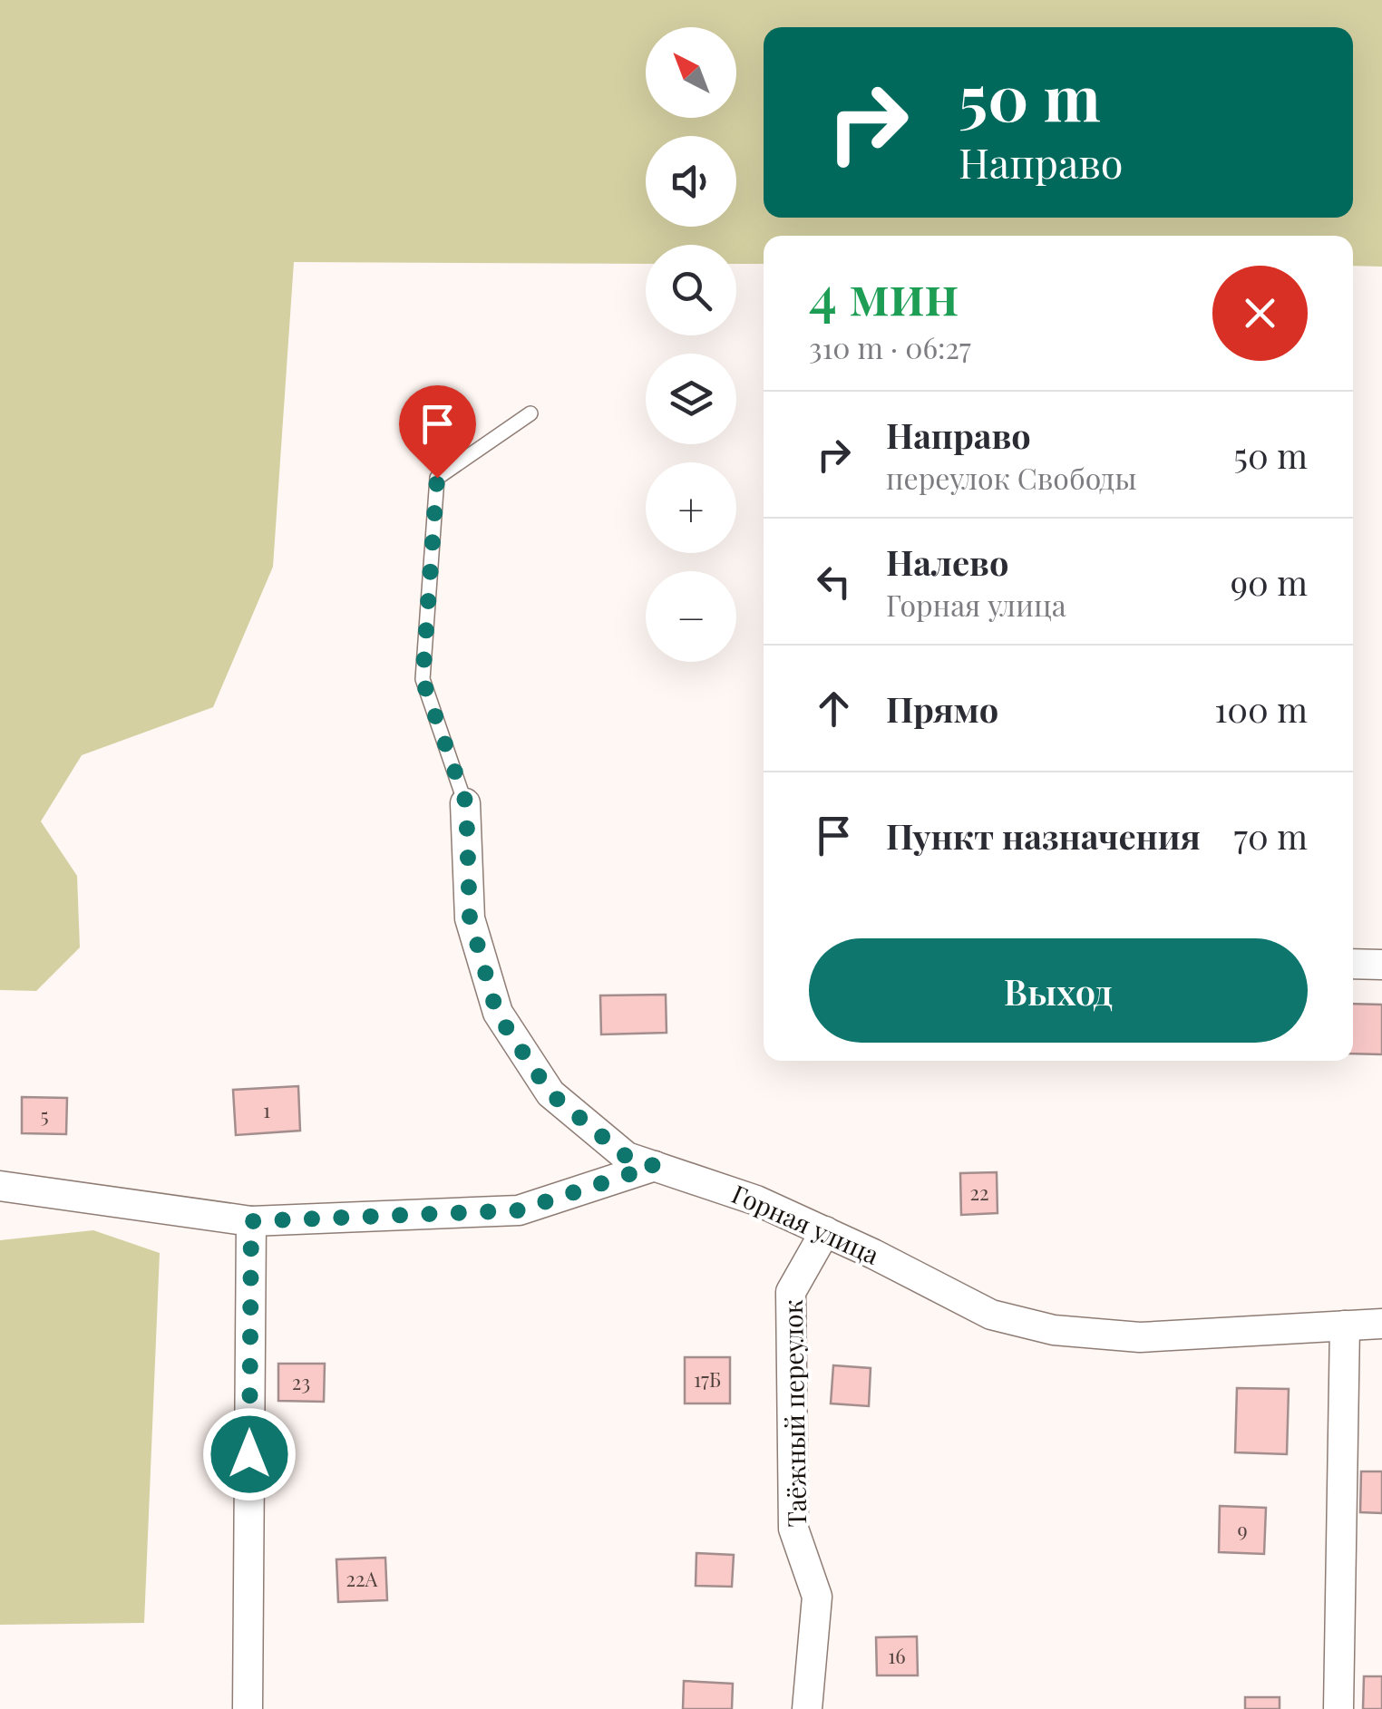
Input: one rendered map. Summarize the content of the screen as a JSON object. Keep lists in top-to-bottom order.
{
  "streets": {
    "street": ["Горная улица", "Таёжный переулок"]
  },
  "crossings": [
    ["Горная улица", "Таёжный переулок"]
  ],
  "house_numbers": [
    "1",
    "5",
    "22",
    "17Б",
    "23",
    "9",
    "22А",
    "16"
  ],
  "north": "top left",
  "page": {
    "map_buttons": ["+", "−"],
    "turn": ["50 m", "Направо"],
    "heading": ["4 мин", "310 m · 06:27"],
    "list": [
      {
        "name": "Направо",
        "note": "переулок Свободы",
        "value": "50 m"
      },
      {
        "name": "Налево",
        "note": "Горная улица",
        "value": "90 m"
      },
      {
        "name": "Прямо",
        "value": "100 m"
      },
      {
        "name": "Пункт назначения",
        "value": "70 m"
      }
    ],
    "buttons": "Выход"
  }
}
